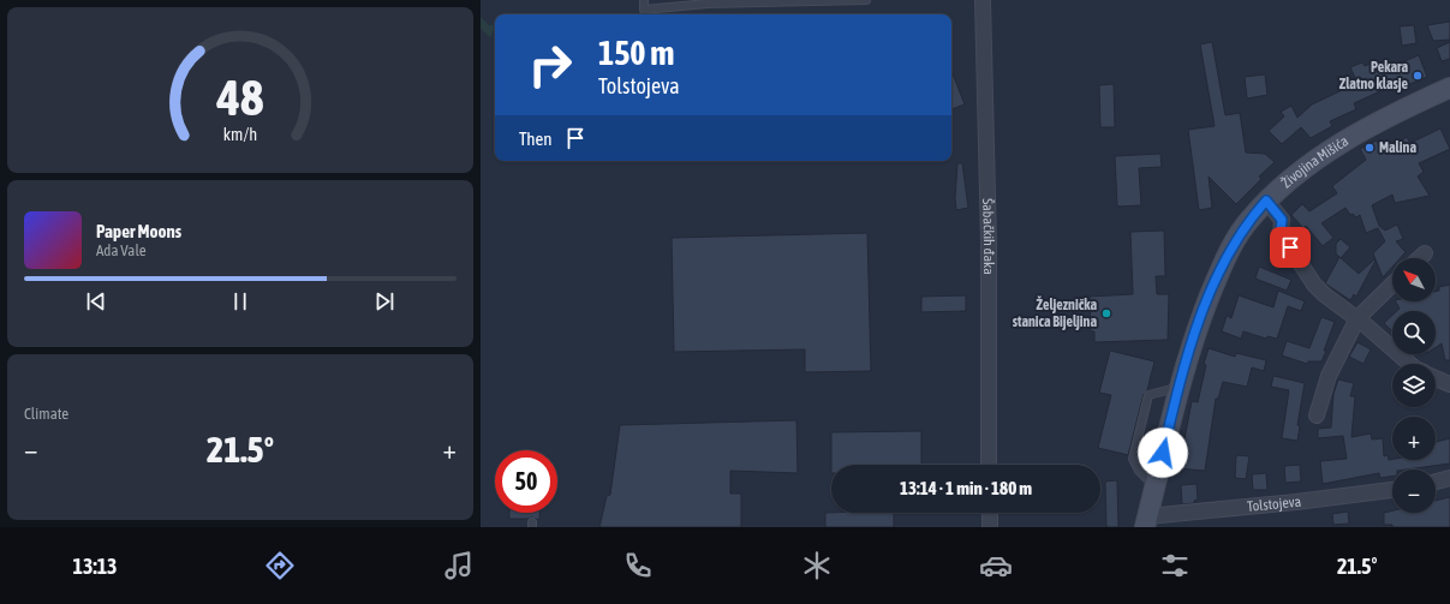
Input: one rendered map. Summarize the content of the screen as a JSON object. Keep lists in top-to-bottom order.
{
  "streets": {
    "main road": ["Živojina Mišića"],
    "street": ["Šabačkih đaka", "Tolstojeva"]
  },
  "crossings": [
    ["Živojina Mišića", "Tolstojeva"]
  ],
  "places": ["Pekara Zlatno klasje", "Malina", "Željeznička stanica Bijeljina"],
  "north": "top left",
  "page": {
    "turn": ["150 m", "Tolstojeva"],
    "then": "Then",
    "song": ["Paper Moons", "Ada Vale"],
    "map_buttons": ["+", "−"],
    "tile": "Climate",
    "heat": ["−", "21.5°", "+"],
    "limit": "50",
    "trip": "13:14 · 1 min · 180 m",
    "tabs": ["13:13", "21.5°"],
    "gauge": ["48", "km/h"]
  }
}
